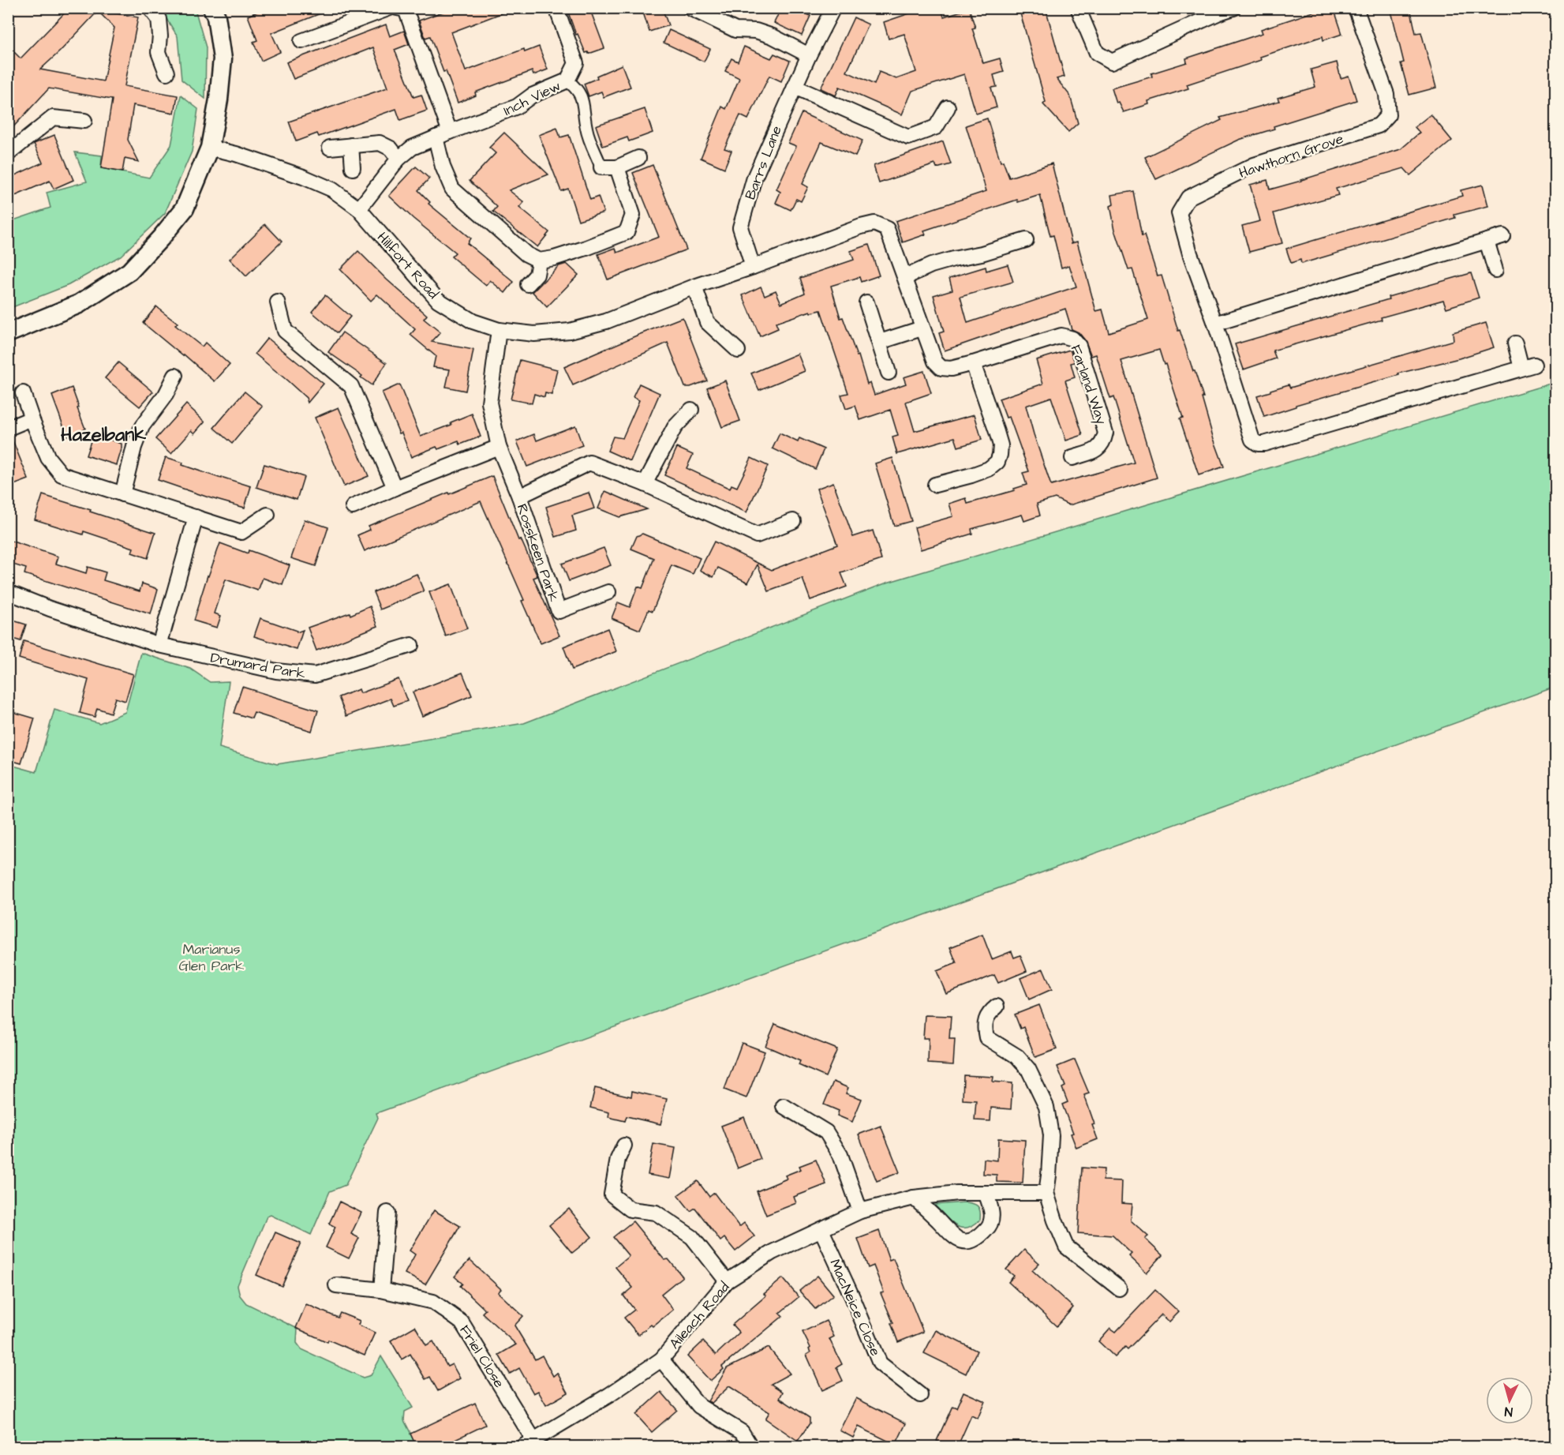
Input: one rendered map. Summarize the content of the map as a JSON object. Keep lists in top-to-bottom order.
{
  "streets": {
    "street": [
      "Inch View",
      "Hawthorn Grove",
      "Barrs Lane",
      "Hillfort Road",
      "Farland Way",
      "Rosskeen Park",
      "Drumard Park",
      "MacNeice Close",
      "Aileach Road",
      "Friel Close"
    ]
  },
  "crossings": [
    ["Inch View", "Hillfort Road"],
    ["Barrs Lane", "Hillfort Road"],
    ["Barrs Lane", "Farland Way"],
    ["Hillfort Road", "Farland Way"],
    ["Hillfort Road", "Rosskeen Park"],
    ["MacNeice Close", "Aileach Road"],
    ["Aileach Road", "Friel Close"]
  ],
  "districts": ["Hazelbank"],
  "parks": ["Marianus Glen Park"],
  "north": "bottom"
}
